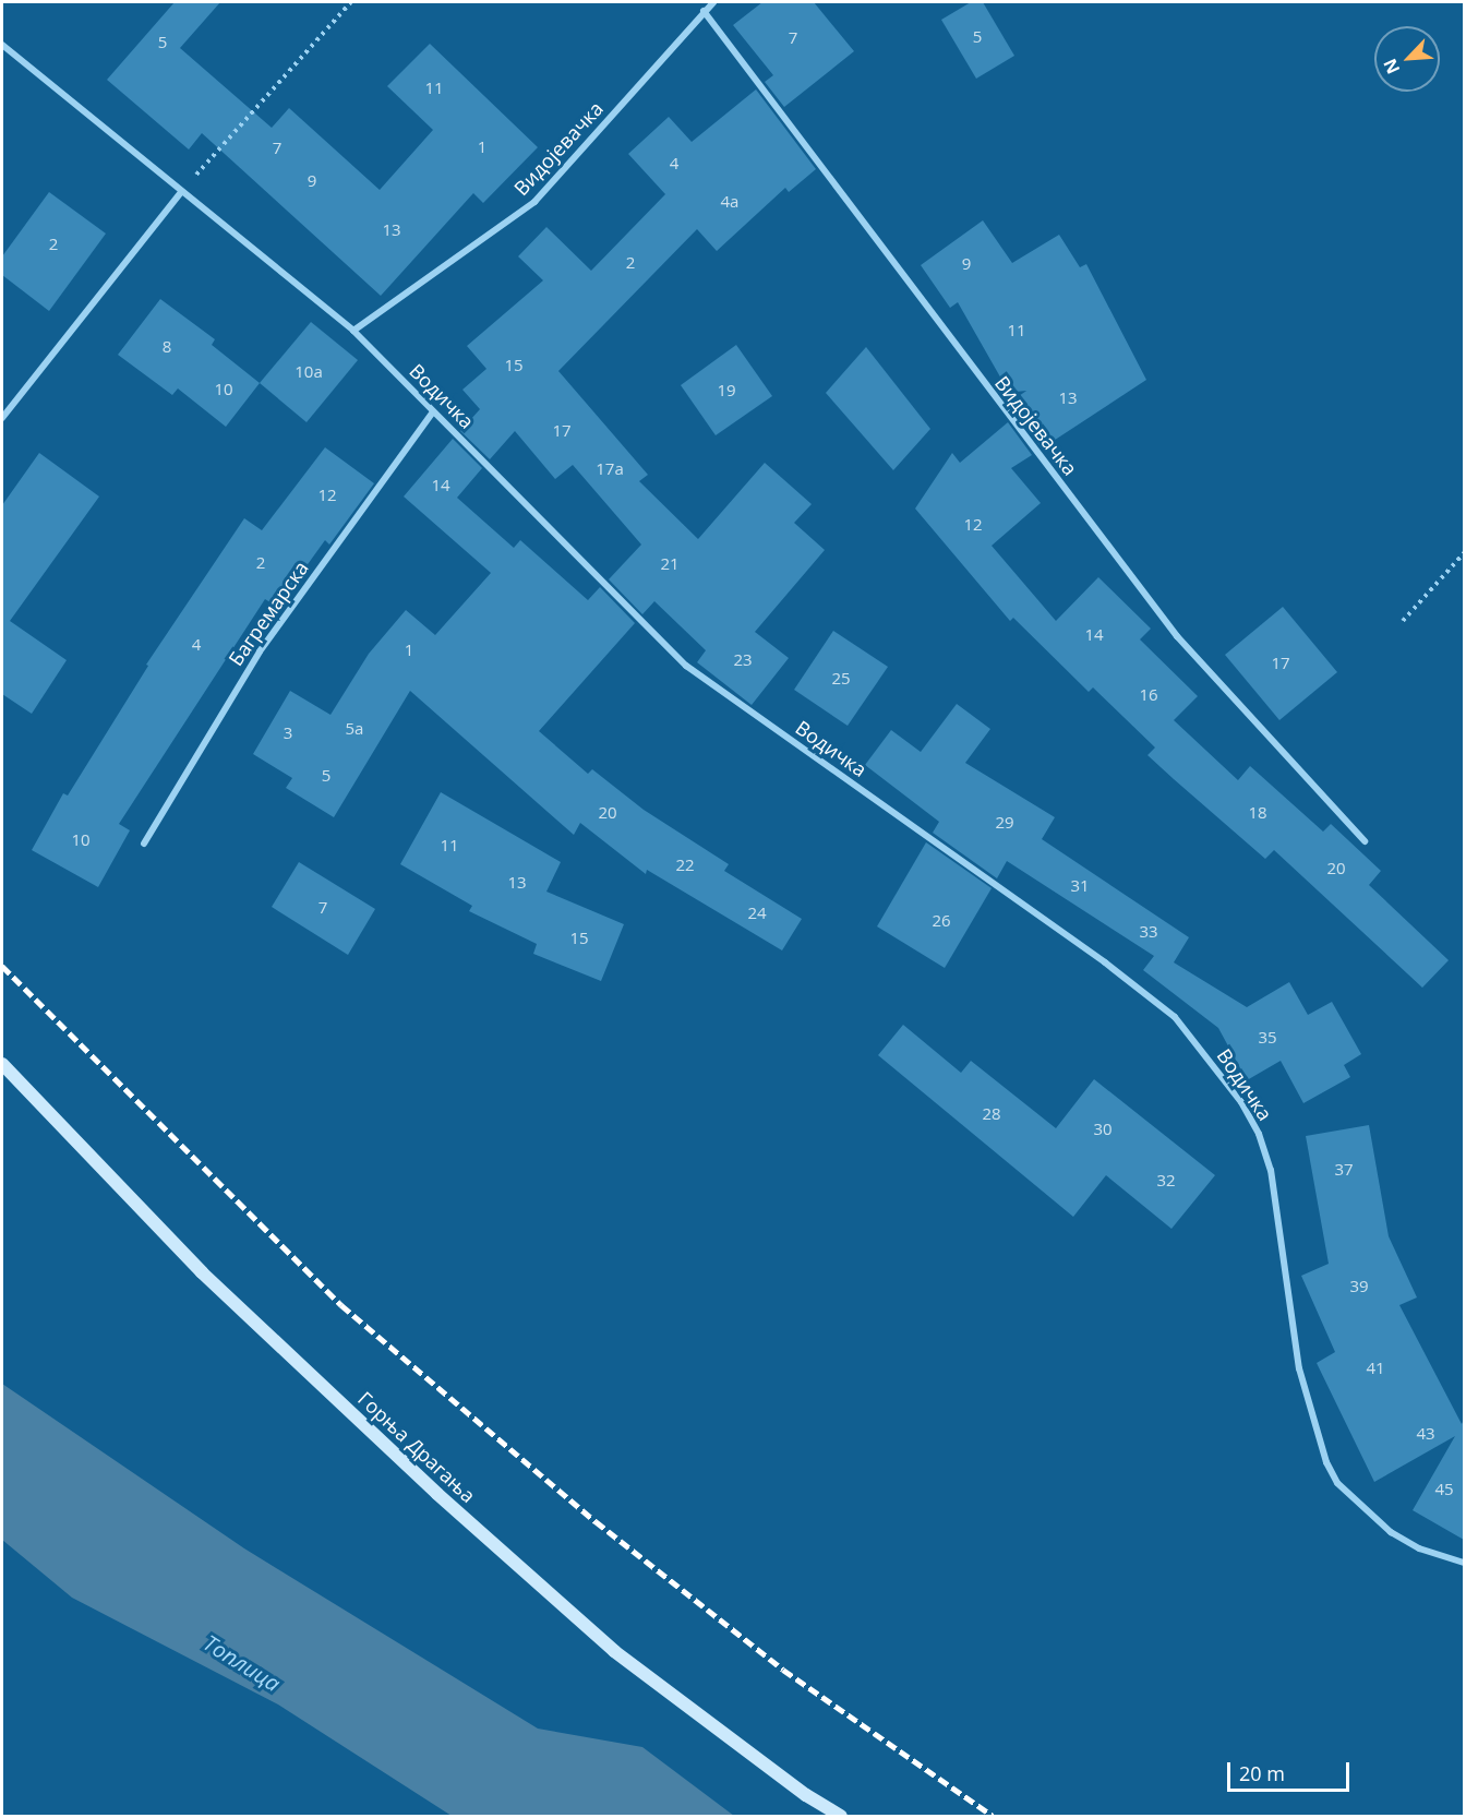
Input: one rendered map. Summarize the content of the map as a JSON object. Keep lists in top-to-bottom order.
{
  "streets": {
    "street": [
      "Видојевачка",
      "Водичка",
      "Багремарска",
      "Горња Драгања"
    ]
  },
  "crossings": [
    ["Видојевачка", "Водичка"],
    ["Водичка", "Багремарска"]
  ],
  "water": ["Топлица"],
  "house_numbers": [
    "5",
    "7",
    "5",
    "11",
    "1",
    "7",
    "4",
    "9",
    "4a",
    "13",
    "2",
    "2",
    "9",
    "11",
    "8",
    "15",
    "10a",
    "10",
    "19",
    "13",
    "17",
    "17a",
    "14",
    "12",
    "12",
    "2",
    "21",
    "14",
    "4",
    "1",
    "23",
    "17",
    "25",
    "16",
    "5a",
    "3",
    "5",
    "20",
    "18",
    "29",
    "10",
    "11",
    "22",
    "20",
    "13",
    "31",
    "7",
    "24",
    "26",
    "33",
    "15",
    "35",
    "28",
    "30",
    "37",
    "32",
    "39",
    "41",
    "43",
    "45"
  ],
  "scale_bar": "20 m",
  "north": "bottom left"
}
